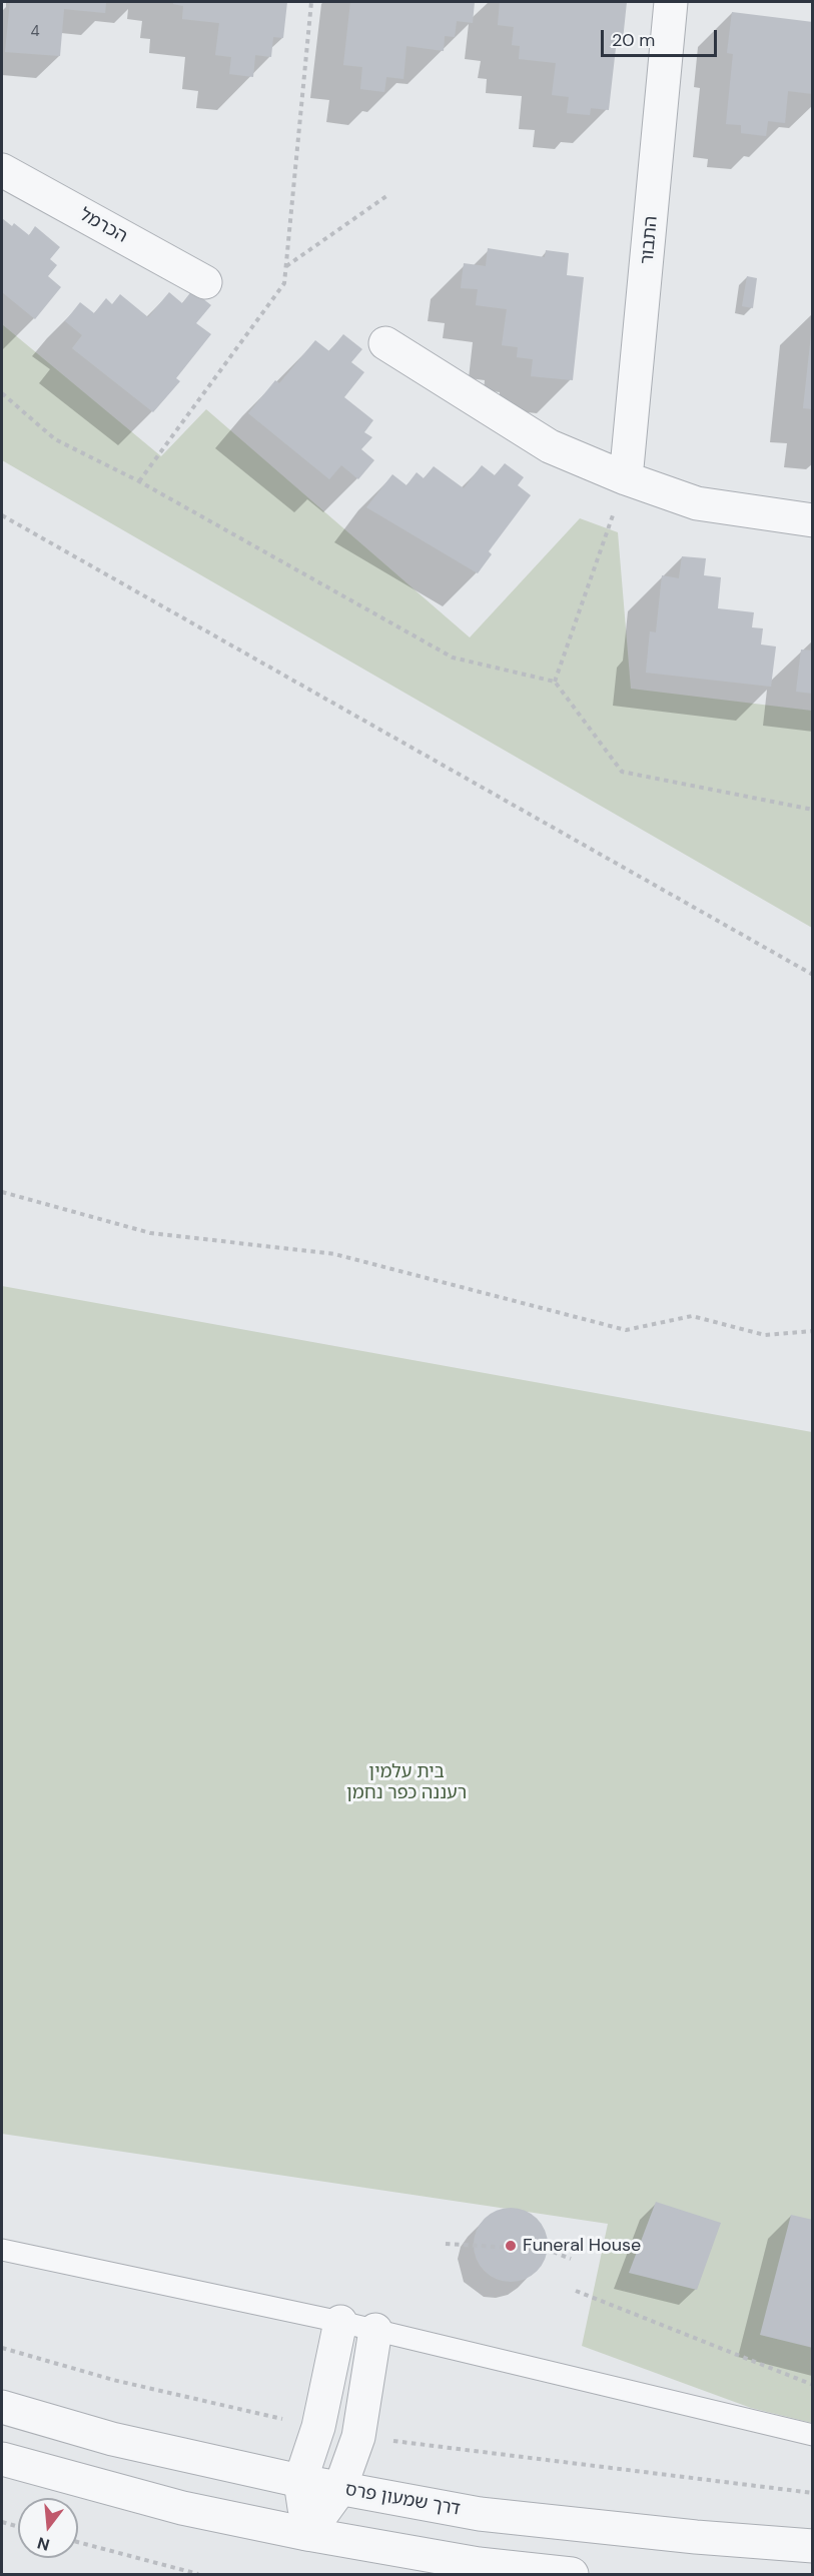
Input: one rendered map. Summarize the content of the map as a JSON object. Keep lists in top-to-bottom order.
{
  "streets": {
    "street": ["הכרמל", "התבור", "דרך שמעון פרס"]
  },
  "parks": ["בית עלמין רעננה כפר נחמן"],
  "places": ["Funeral House"],
  "house_numbers": ["4"],
  "scale_bar": "20 m",
  "north": "bottom"
}
